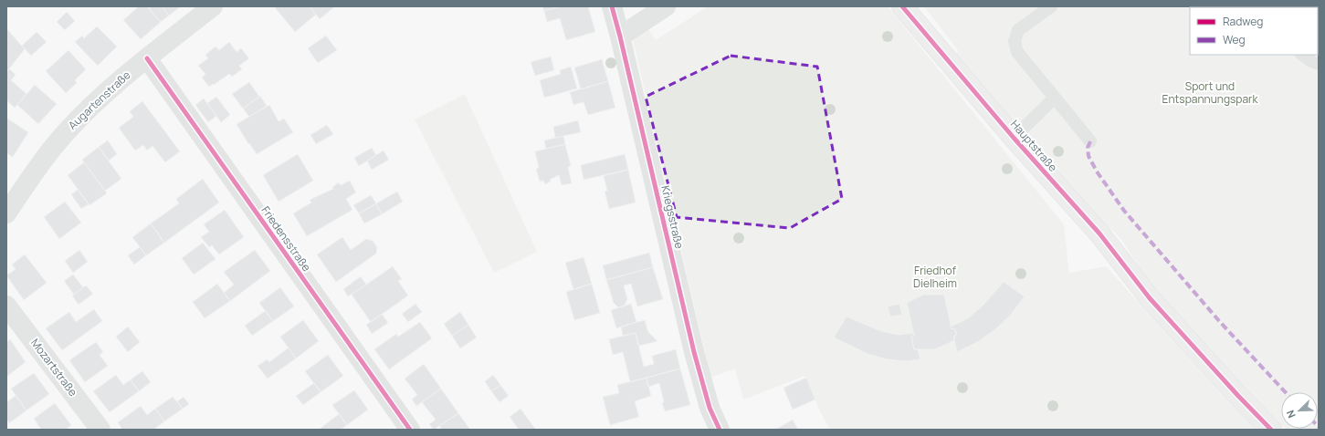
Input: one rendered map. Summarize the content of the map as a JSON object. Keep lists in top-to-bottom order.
{
  "streets": {
    "street": [
      "Augartenstraße",
      "Hauptstraße",
      "Kriegsstraße",
      "Friedensstraße",
      "Mozartstraße"
    ]
  },
  "crossings": [
    ["Augartenstraße", "Friedensstraße"]
  ],
  "parks": ["Sport und Entspannungspark", "Friedhof Dielheim"],
  "legend": ["Radweg", "Weg"],
  "north": "bottom left"
}
